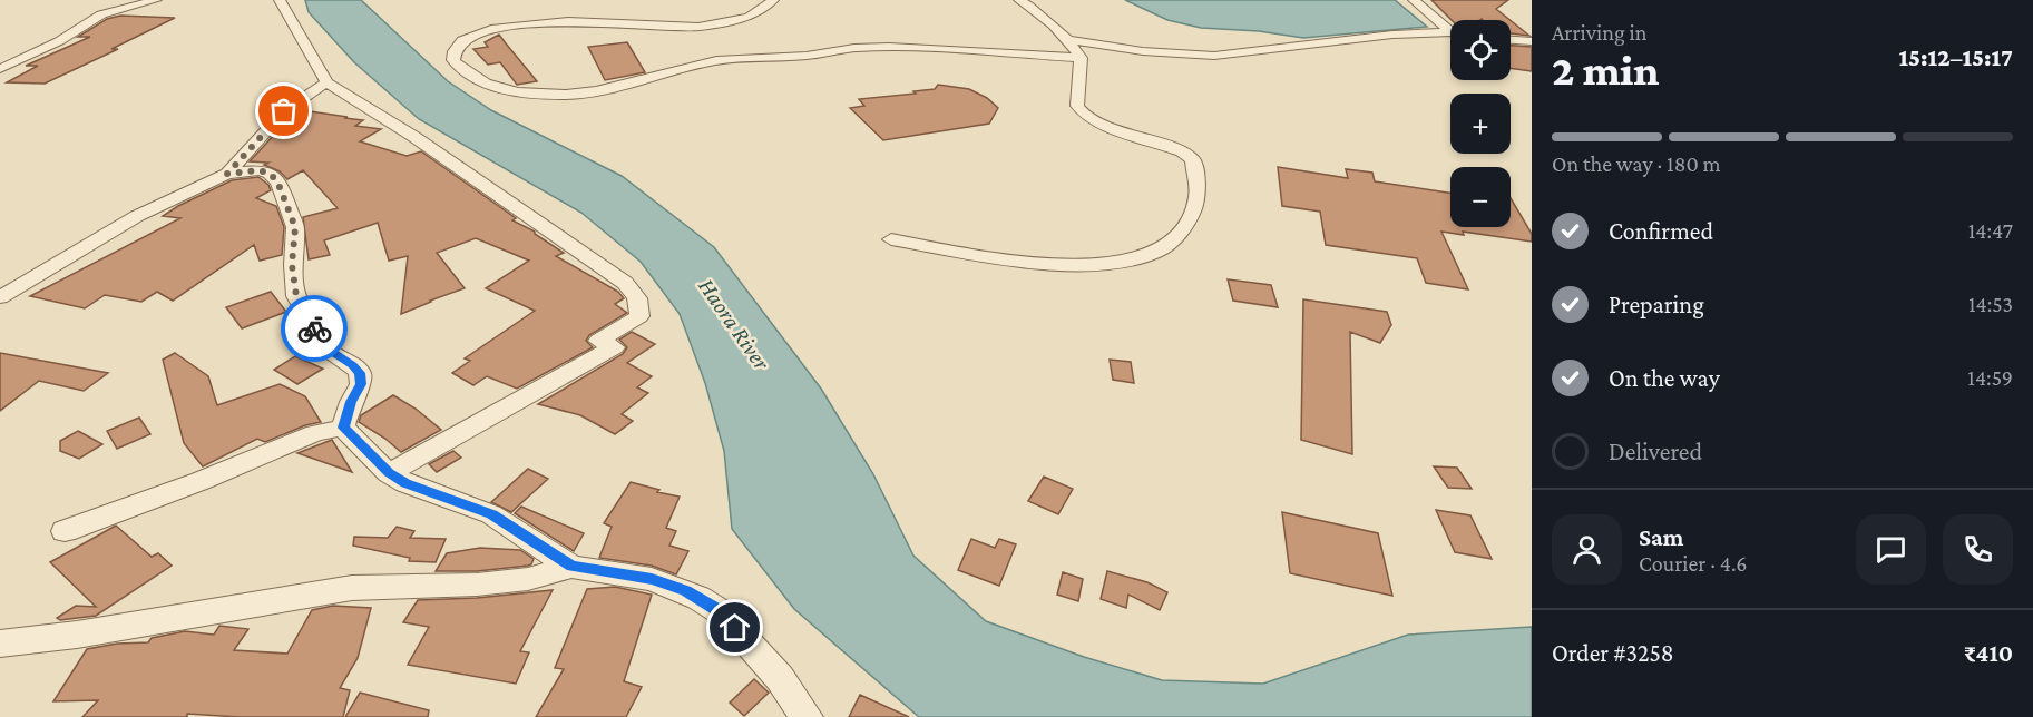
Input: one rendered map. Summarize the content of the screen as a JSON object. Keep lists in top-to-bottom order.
{
  "water": ["Haora River"],
  "page": {
    "heading": ["2 min", "Arriving in", "15:12–15:17"],
    "panel": [
      "Sam",
      "Courier · 4.6",
      "Order #3258",
      "₹410"
    ],
    "map_buttons": ["+", "−"],
    "bar": "On the way · 180 m",
    "list": [
      ["Confirmed", "14:47"],
      ["Preparing", "14:53"],
      ["On the way", "14:59"],
      "Delivered"
    ]
  }
}
